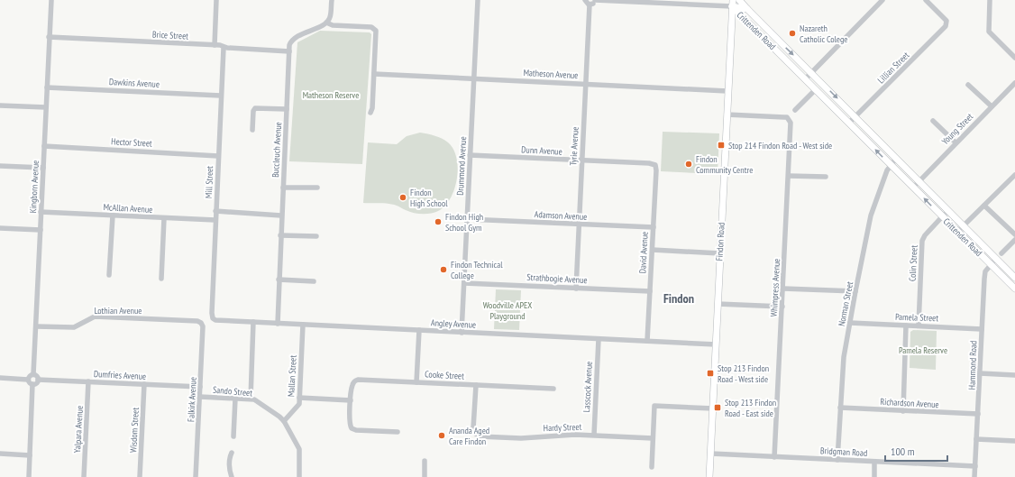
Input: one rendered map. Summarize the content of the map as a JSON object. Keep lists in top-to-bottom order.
{
  "streets": {
    "main road": ["Crittenden Road", "Findon Road"],
    "street": [
      "Brice Street",
      "Lillian Street",
      "Matheson Avenue",
      "Dawkins Avenue",
      "Young Street",
      "Hector Street",
      "Tyrie Avenue",
      "Buccleuch Avenue",
      "Dunn Avenue",
      "Drummond Avenue",
      "Mill Street",
      "Kingborn Avenue",
      "McAllan Avenue",
      "Adamson Avenue",
      "David Avenue",
      "Colin Street",
      "Strathbogie Avenue",
      "Whimpress Avenue",
      "Norman Street",
      "Lothian Avenue",
      "Pamela Street",
      "Angley Avenue",
      "Hammond Road",
      "Dumfries Avenue",
      "Cooke Street",
      "Mallan Street",
      "Lasscock Avenue",
      "Sando Street",
      "Falkirk Avenue",
      "Richardson Avenue",
      "Hardy Street",
      "Yalpara Avenue",
      "Wisdom Street",
      "Bridgman Road"
    ]
  },
  "crossings": [
    ["Crittenden Road", "Lillian Street"],
    ["Crittenden Road", "Young Street"],
    ["Crittenden Road", "Findon Road"],
    ["Crittenden Road", "Colin Street"],
    ["Crittenden Road", "Norman Street"],
    ["Crittenden Road", "Hammond Road"],
    ["Brice Street", "Buccleuch Avenue"],
    ["Brice Street", "Mill Street"],
    ["Brice Street", "Kingborn Avenue"],
    ["Matheson Avenue", "Tyrie Avenue"],
    ["Matheson Avenue", "Drummond Avenue"],
    ["Matheson Avenue", "Findon Road"],
    ["Dawkins Avenue", "Mill Street"],
    ["Dawkins Avenue", "Kingborn Avenue"],
    ["Hector Street", "Mill Street"],
    ["Hector Street", "Kingborn Avenue"],
    ["Tyrie Avenue", "Dunn Avenue"],
    ["Tyrie Avenue", "Adamson Avenue"],
    ["Tyrie Avenue", "Strathbogie Avenue"],
    ["Buccleuch Avenue", "Angley Avenue"],
    ["Dunn Avenue", "Drummond Avenue"],
    ["Dunn Avenue", "David Avenue"],
    ["Drummond Avenue", "Adamson Avenue"],
    ["Drummond Avenue", "Strathbogie Avenue"],
    ["Drummond Avenue", "Angley Avenue"],
    ["Mill Street", "McAllan Avenue"],
    ["Mill Street", "Angley Avenue"],
    ["Kingborn Avenue", "McAllan Avenue"],
    ["Kingborn Avenue", "Lothian Avenue"],
    ["Kingborn Avenue", "Dumfries Avenue"],
    ["Adamson Avenue", "David Avenue"],
    ["Findon Road", "Whimpress Avenue"],
    ["Findon Road", "Angley Avenue"],
    ["Findon Road", "Bridgman Road"],
    ["David Avenue", "Strathbogie Avenue"],
    ["David Avenue", "Angley Avenue"],
    ["Colin Street", "Pamela Street"],
    ["Whimpress Avenue", "Bridgman Road"],
    ["Norman Street", "Pamela Street"],
    ["Norman Street", "Richardson Avenue"],
    ["Norman Street", "Bridgman Road"],
    ["Lothian Avenue", "Falkirk Avenue"],
    ["Pamela Street", "Hammond Road"],
    ["Angley Avenue", "Mallan Street"],
    ["Angley Avenue", "Lasscock Avenue"],
    ["Hammond Road", "Richardson Avenue"],
    ["Hammond Road", "Bridgman Road"],
    ["Dumfries Avenue", "Falkirk Avenue"],
    ["Dumfries Avenue", "Yalpara Avenue"],
    ["Dumfries Avenue", "Wisdom Street"],
    ["Cooke Street", "Hardy Street"],
    ["Mallan Street", "Sando Street"],
    ["Lasscock Avenue", "Hardy Street"],
    ["Sando Street", "Falkirk Avenue"]
  ],
  "districts": ["Findon"],
  "parks": ["Matheson Reserve", "Woodville APEX Playground", "Pamela Reserve"],
  "places": {
    "other": [
      "Nazareth Catholic Colege",
      "Findon Community Centre",
      "Findon High School",
      "Findon High School Gym",
      "Findon Technical College",
      "Ananda Aged Care Findon"
    ],
    "transit": ["Stop 214 Findon Road - West side", "Stop 213 Findon Road - West side", "Stop 213 Findon Road - East side"]
  },
  "scale_bar": "100 m"
}
